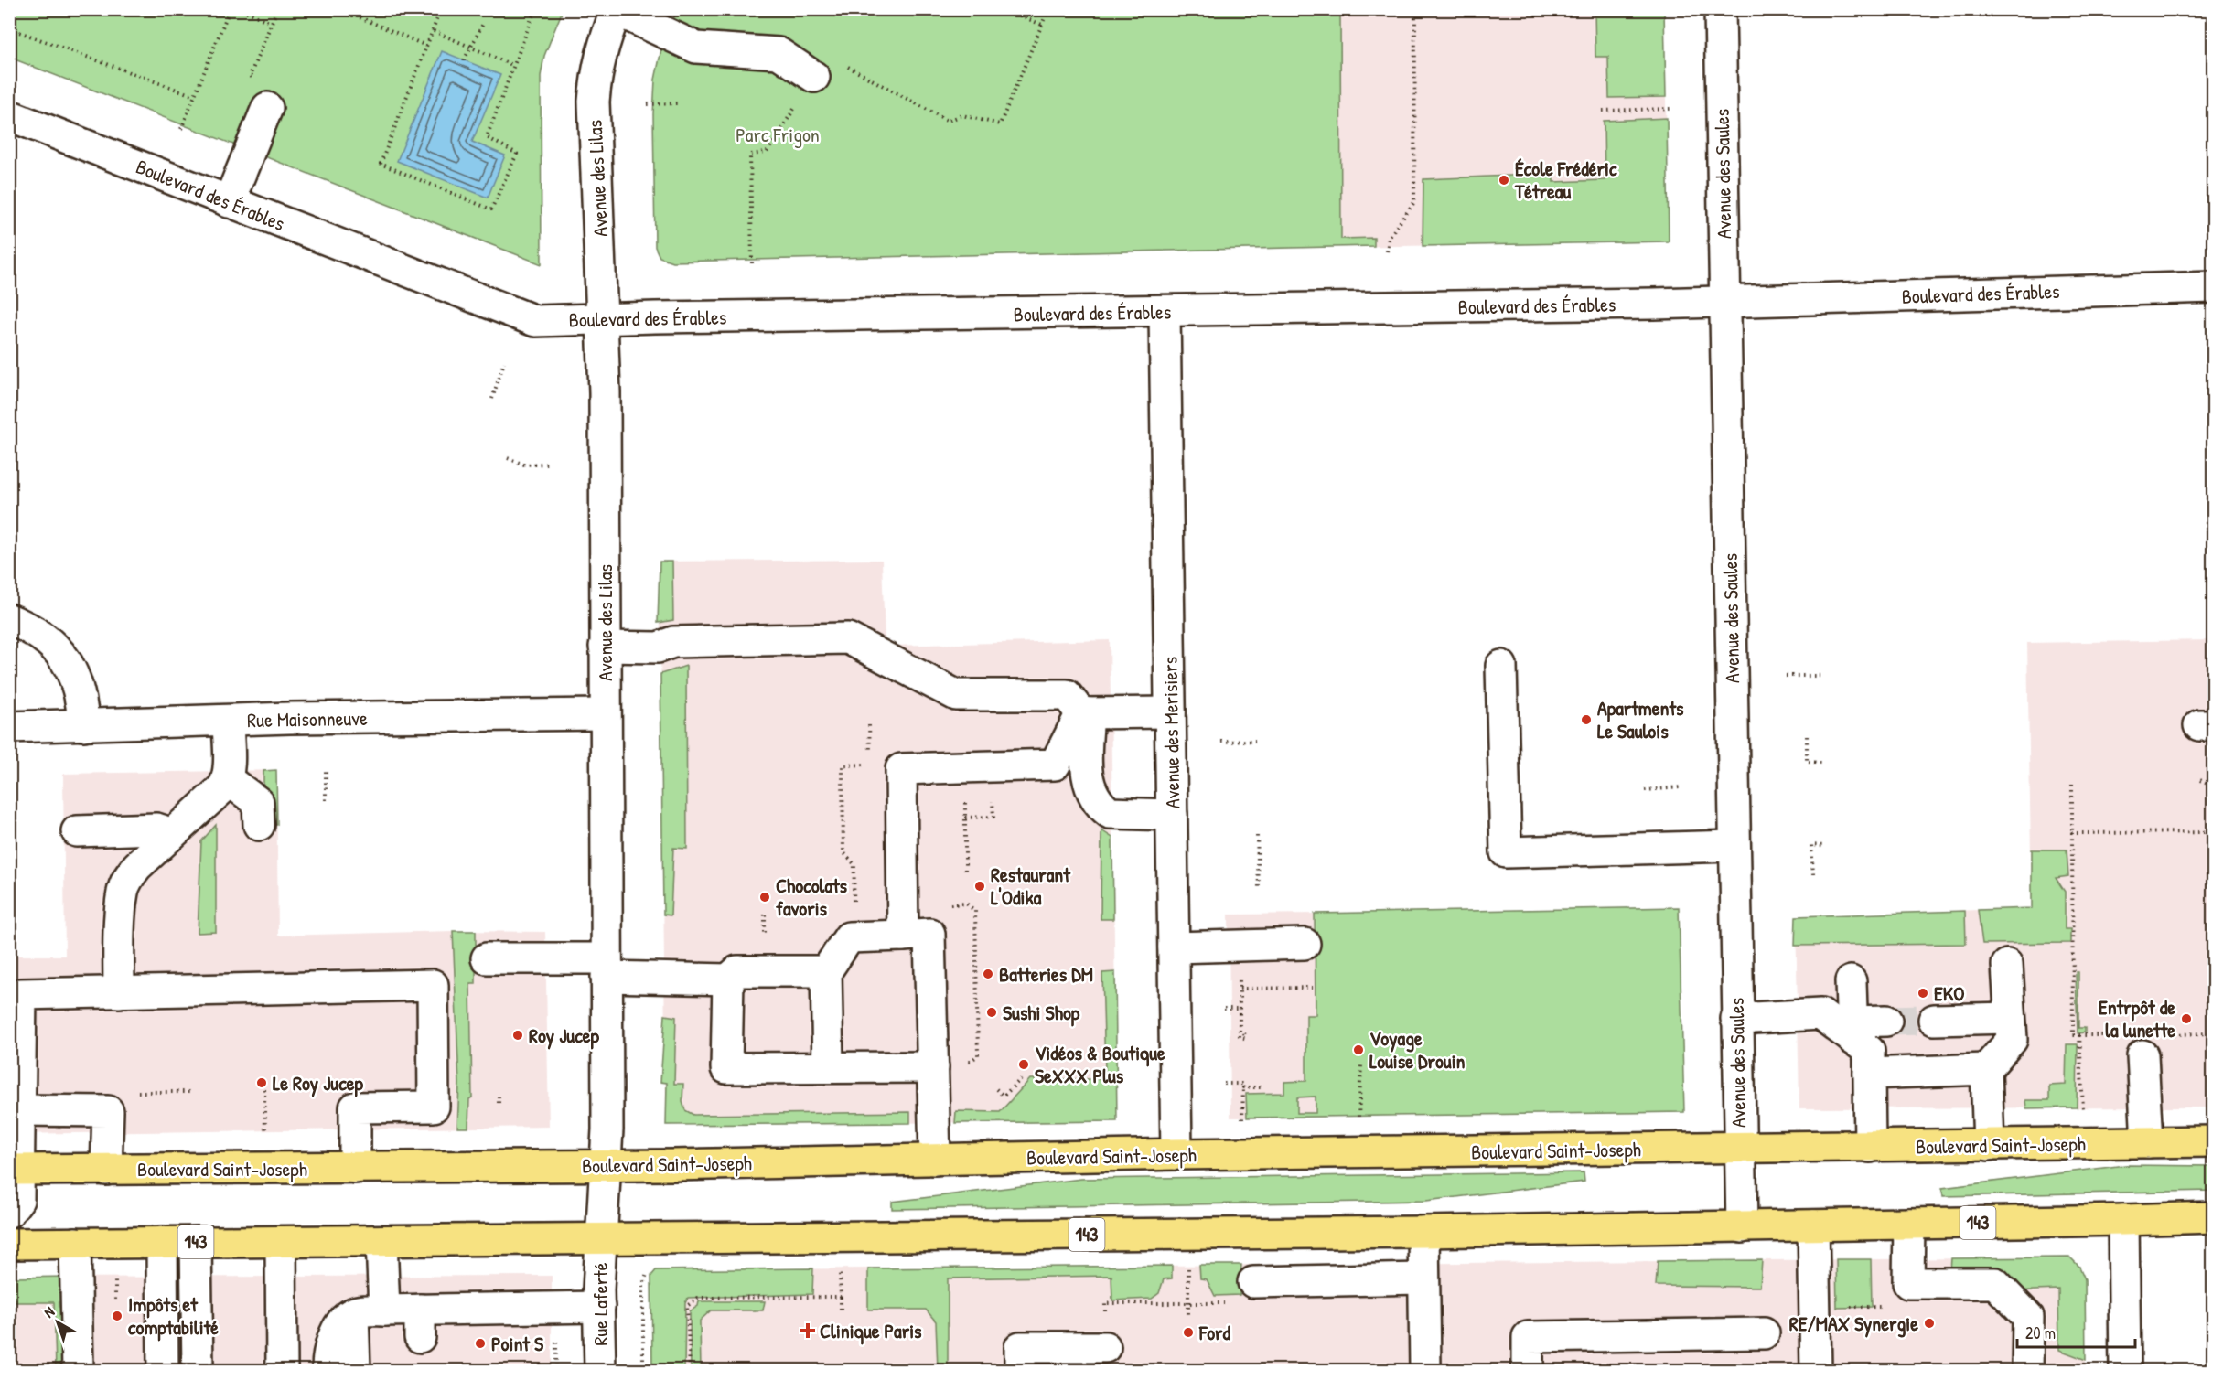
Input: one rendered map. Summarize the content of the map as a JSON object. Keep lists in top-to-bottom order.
{
  "streets": {
    "main road": ["Boulevard Saint-Joseph", "143"],
    "street": [
      "Avenue des Saules",
      "Avenue des Lilas",
      "Boulevard des Érables",
      "Rue Maisonneuve",
      "Avenue des Merisiers",
      "Rue Laferté"
    ]
  },
  "crossings": [
    ["Avenue des Saules", "Boulevard des Érables"],
    ["Avenue des Saules", "Boulevard Saint-Joseph"],
    ["Avenue des Saules", "143"],
    ["Avenue des Lilas", "Boulevard des Érables"],
    ["Avenue des Lilas", "Rue Maisonneuve"],
    ["Avenue des Lilas", "Boulevard Saint-Joseph"],
    ["Avenue des Lilas", "143"],
    ["Avenue des Lilas", "Rue Laferté"],
    ["Boulevard des Érables", "Avenue des Merisiers"],
    ["Avenue des Merisiers", "Boulevard Saint-Joseph"],
    ["143", "Rue Laferté"]
  ],
  "parks": ["Parc Frigon"],
  "places": {
    "other": [
      "École Frédéric Tétreau",
      "Apartments Le Saulois",
      "Restaurant L'Odika",
      "Chocolats favoris",
      "Batteries DM",
      "EKO",
      "Sushi Shop",
      "Entrpôt de la lunette",
      "Roy Jucep",
      "Voyage Louise Drouin",
      "Vidéos & Boutique SeXXX Plus",
      "Le Roy Jucep",
      "Impôts et comptabilité",
      "RE/MAX Synergie",
      "Ford",
      "Point S"
    ],
    "health": ["Clinique Paris"]
  },
  "scale_bar": "20 m",
  "north": "top left"
}
